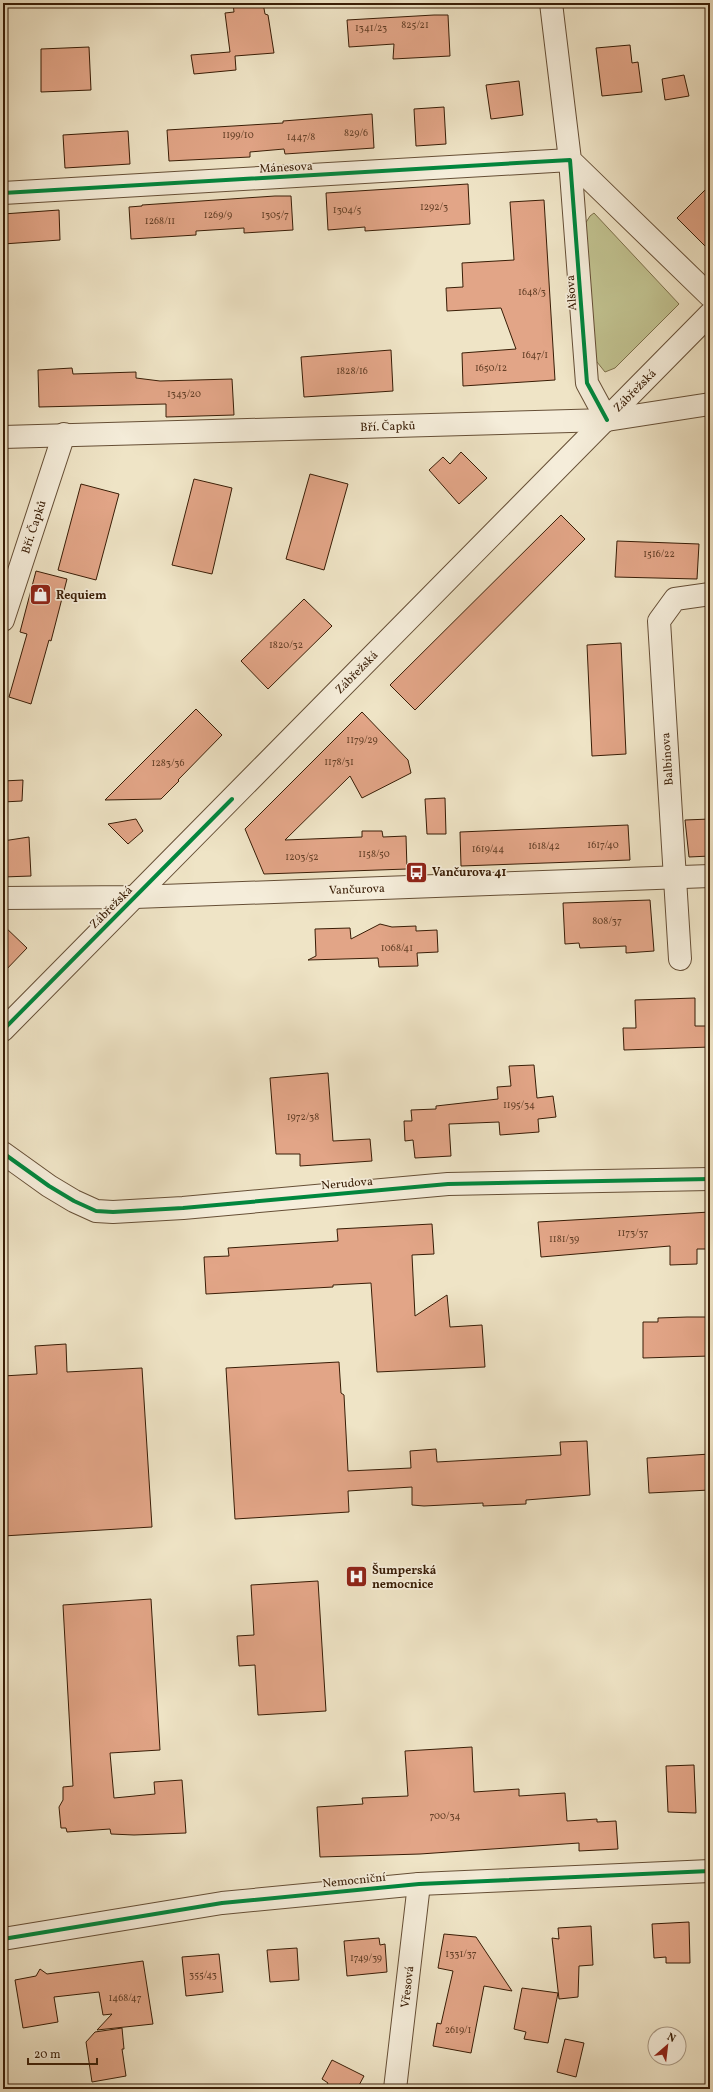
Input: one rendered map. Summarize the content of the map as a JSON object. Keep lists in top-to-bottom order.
{
  "streets": {
    "street": [
      "Mánesova",
      "Alšova",
      "Zábřežská",
      "Bří. Čapků",
      "Balbínova",
      "Vančurova",
      "Nerudova",
      "Nemocniční",
      "Vřesová"
    ]
  },
  "crossings": [
    ["Mánesova", "Alšova"],
    ["Alšova", "Zábřežská"],
    ["Alšova", "Bří. Čapků"],
    ["Zábřežská", "Bří. Čapků"],
    ["Zábřežská", "Vančurova"],
    ["Balbínova", "Vančurova"],
    ["Nemocniční", "Vřesová"]
  ],
  "places": {
    "shop": ["Requiem"],
    "bus stop": ["Vančurova 41"],
    "hospital": ["Šumperská nemocnice"]
  },
  "house_numbers": [
    "825/21",
    "1341/23",
    "829/6",
    "1199/10",
    "1447/8",
    "1292/3",
    "1304/5",
    "1269/9",
    "1305/7",
    "1268/11",
    "1648/3",
    "1647/1",
    "1650/12",
    "1828/16",
    "1343/20",
    "1516/22",
    "1820/32",
    "1179/29",
    "1178/31",
    "1283/36",
    "1617/40",
    "1618/42",
    "1619/44",
    "1158/50",
    "1203/52",
    "808/37",
    "1068/41",
    "1195/34",
    "1972/38",
    "1173/37",
    "1181/39",
    "700/34",
    "1331/37",
    "1749/39",
    "355/43",
    "1468/47",
    "2619/1"
  ],
  "scale_bar": "20 m",
  "north": "top right"
}
